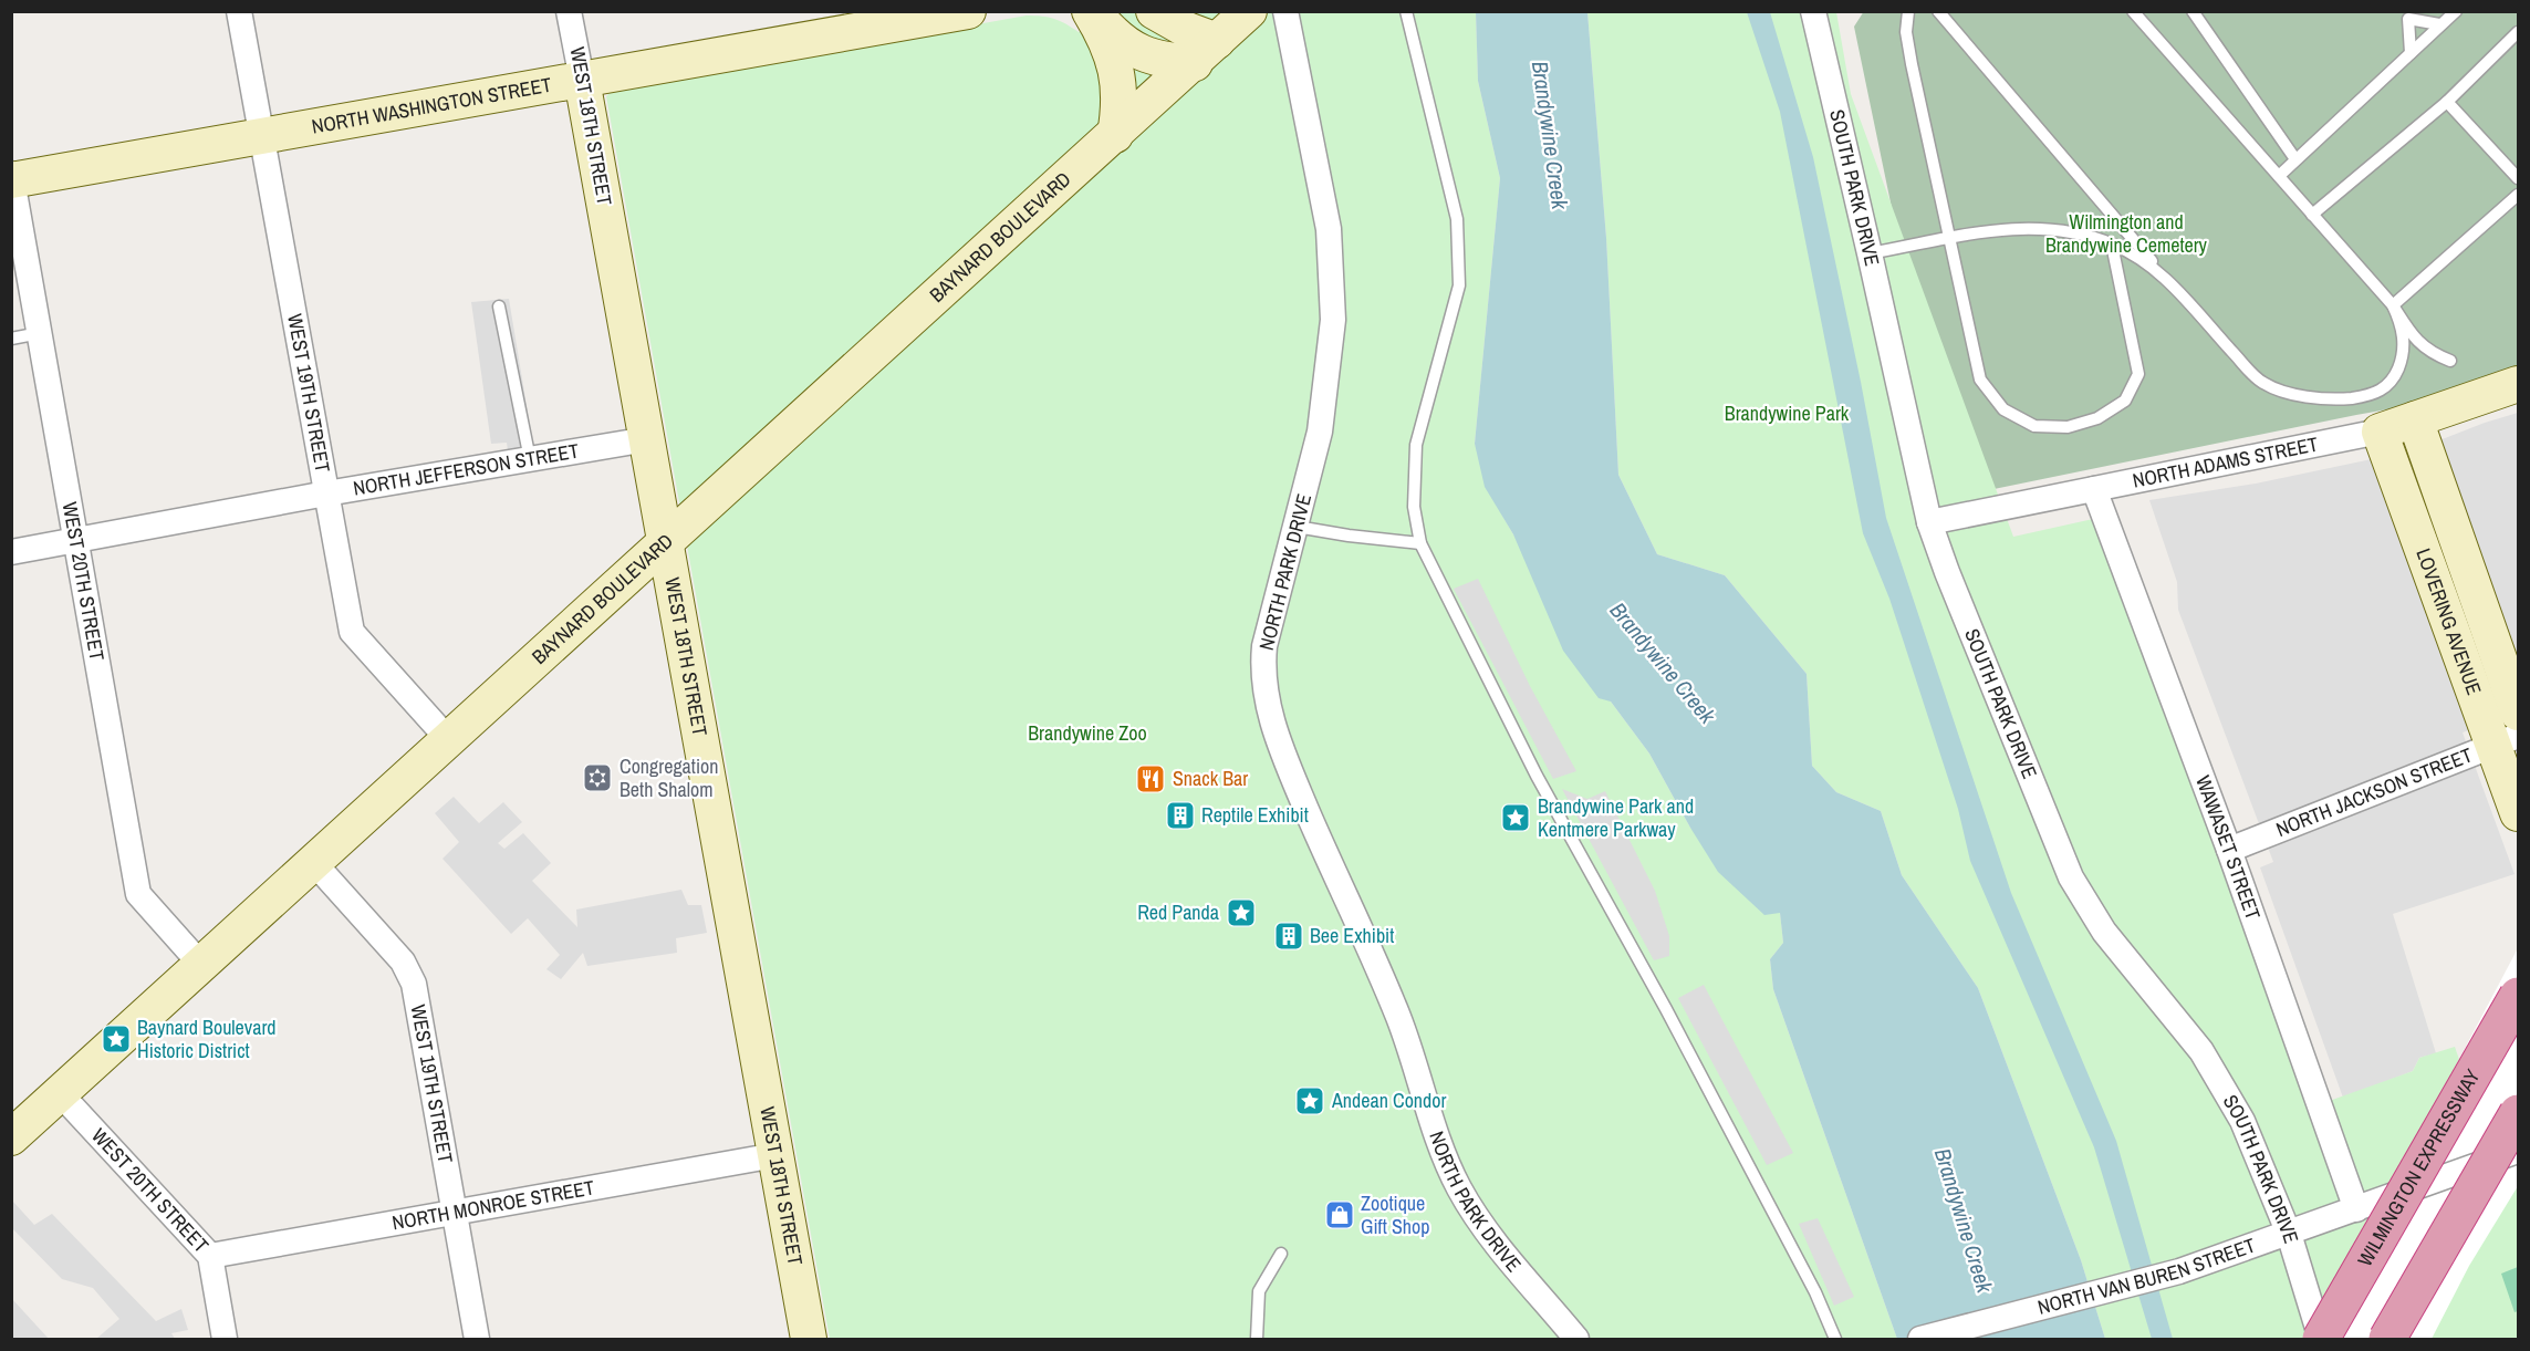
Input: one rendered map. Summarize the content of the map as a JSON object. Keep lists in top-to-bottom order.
{
  "streets": {
    "highway": ["WILMINGTON EXPRESSWAY"],
    "street": [
      "NORTH WASHINGTON STREET",
      "WEST 18TH STREET",
      "SOUTH PARK DRIVE",
      "BAYNARD BOULEVARD",
      "WEST 19TH STREET",
      "NORTH ADAMS STREET",
      "NORTH JEFFERSON STREET",
      "NORTH PARK DRIVE",
      "WEST 20TH STREET",
      "LOVERING AVENUE",
      "NORTH JACKSON STREET",
      "WAWASET STREET",
      "NORTH MONROE STREET",
      "NORTH VAN BUREN STREET"
    ]
  },
  "crossings": [
    ["NORTH WASHINGTON STREET", "WEST 18TH STREET"],
    ["NORTH WASHINGTON STREET", "WEST 19TH STREET"],
    ["NORTH WASHINGTON STREET", "WEST 20TH STREET"],
    ["WEST 18TH STREET", "BAYNARD BOULEVARD"],
    ["WEST 18TH STREET", "NORTH JEFFERSON STREET"],
    ["WEST 18TH STREET", "NORTH MONROE STREET"],
    ["SOUTH PARK DRIVE", "NORTH ADAMS STREET"],
    ["SOUTH PARK DRIVE", "WILMINGTON EXPRESSWAY"],
    ["SOUTH PARK DRIVE", "NORTH VAN BUREN STREET"],
    ["BAYNARD BOULEVARD", "WEST 19TH STREET"],
    ["BAYNARD BOULEVARD", "WEST 20TH STREET"],
    ["WEST 19TH STREET", "NORTH JEFFERSON STREET"],
    ["WEST 19TH STREET", "NORTH MONROE STREET"],
    ["NORTH ADAMS STREET", "LOVERING AVENUE"],
    ["NORTH ADAMS STREET", "WAWASET STREET"],
    ["NORTH JEFFERSON STREET", "WEST 20TH STREET"],
    ["WEST 20TH STREET", "NORTH MONROE STREET"],
    ["LOVERING AVENUE", "NORTH JACKSON STREET"],
    ["NORTH JACKSON STREET", "WAWASET STREET"],
    ["WAWASET STREET", "NORTH VAN BUREN STREET"]
  ],
  "water": ["Brandywine Creek"],
  "parks": ["Wilmington and Brandywine Cemetery", "Brandywine Park", "Brandywine Zoo"],
  "places": {
    "synagogue": ["Congregation Beth Shalom"],
    "restaurant": ["Snack Bar"],
    "building": ["Reptile Exhibit", "Bee Exhibit"],
    "place": [
      "Brandywine Park and Kentmere Parkway",
      "Red Panda",
      "Baynard Boulevard Historic District",
      "Andean Condor"
    ],
    "shop": ["Zootique Gift Shop"]
  }
}
